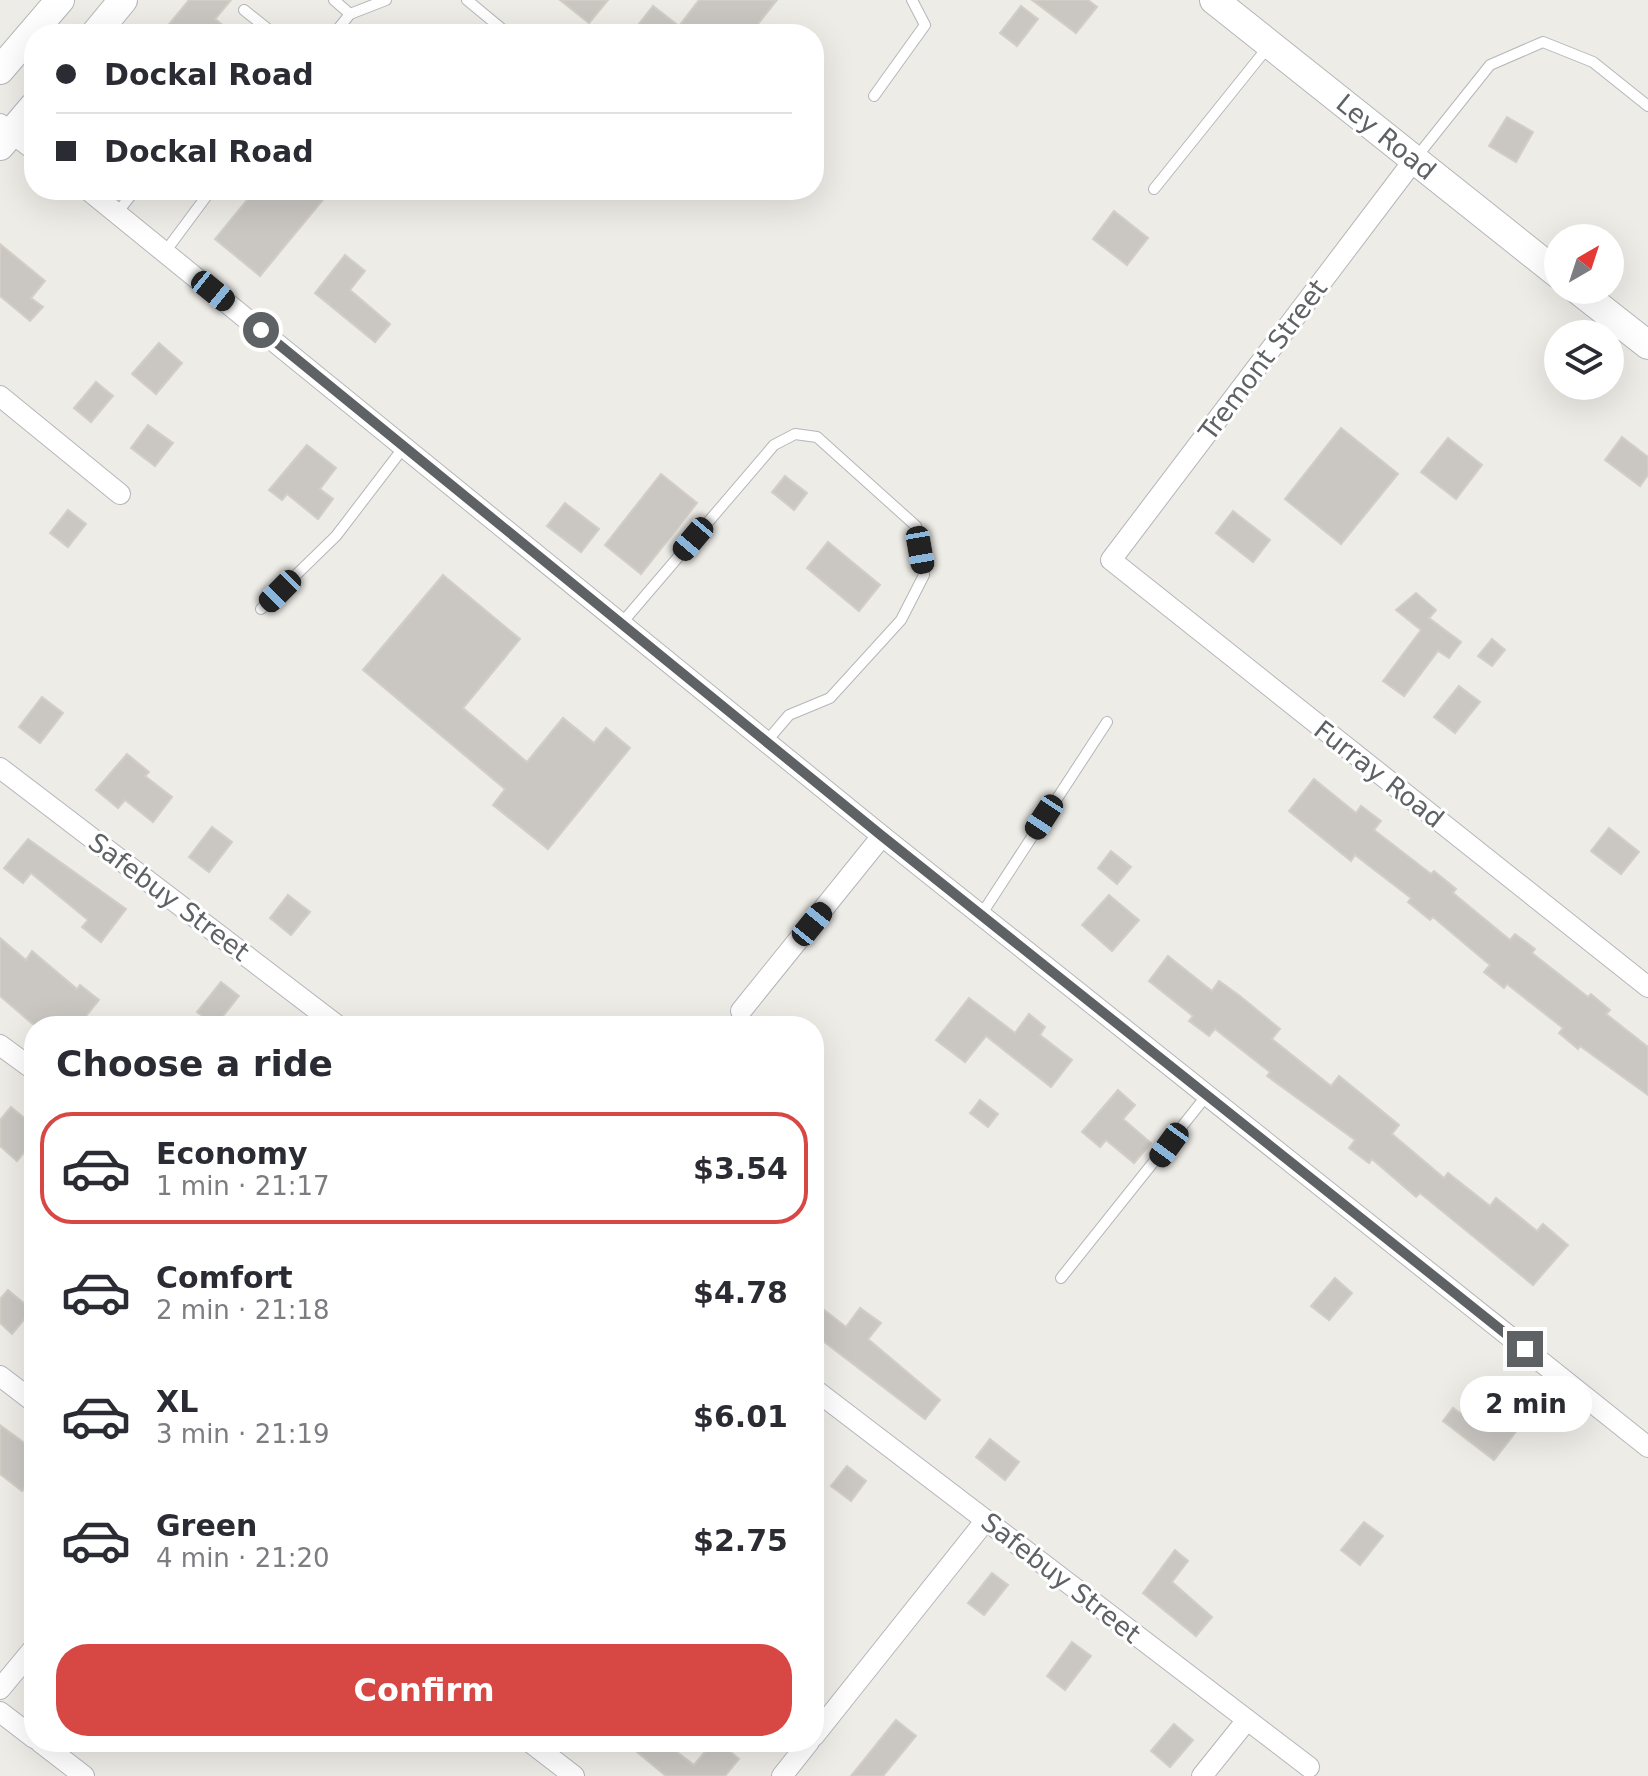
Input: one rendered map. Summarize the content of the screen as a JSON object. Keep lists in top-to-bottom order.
{
  "streets": {
    "main road": ["Ley Road"],
    "street": ["Tremont Street", "Furray Road", "Safebuy Street"]
  },
  "crossings": [
    ["Ley Road", "Tremont Street"],
    ["Tremont Street", "Furray Road"]
  ],
  "north": "top right",
  "page": {
    "banner": ["Dockal Road", "Dockal Road"],
    "heading": "Choose a ride",
    "list": [
      {
        "name": "Economy",
        "note": "1 min · 21:17",
        "value": "$3.54"
      },
      {
        "name": "Comfort",
        "note": "2 min · 21:18",
        "value": "$4.78"
      },
      {
        "name": "XL",
        "note": "3 min · 21:19",
        "value": "$6.01"
      },
      {
        "name": "Green",
        "note": "4 min · 21:20",
        "value": "$2.75"
      }
    ],
    "bubble": "2 min",
    "buttons": "Confirm"
  }
}
